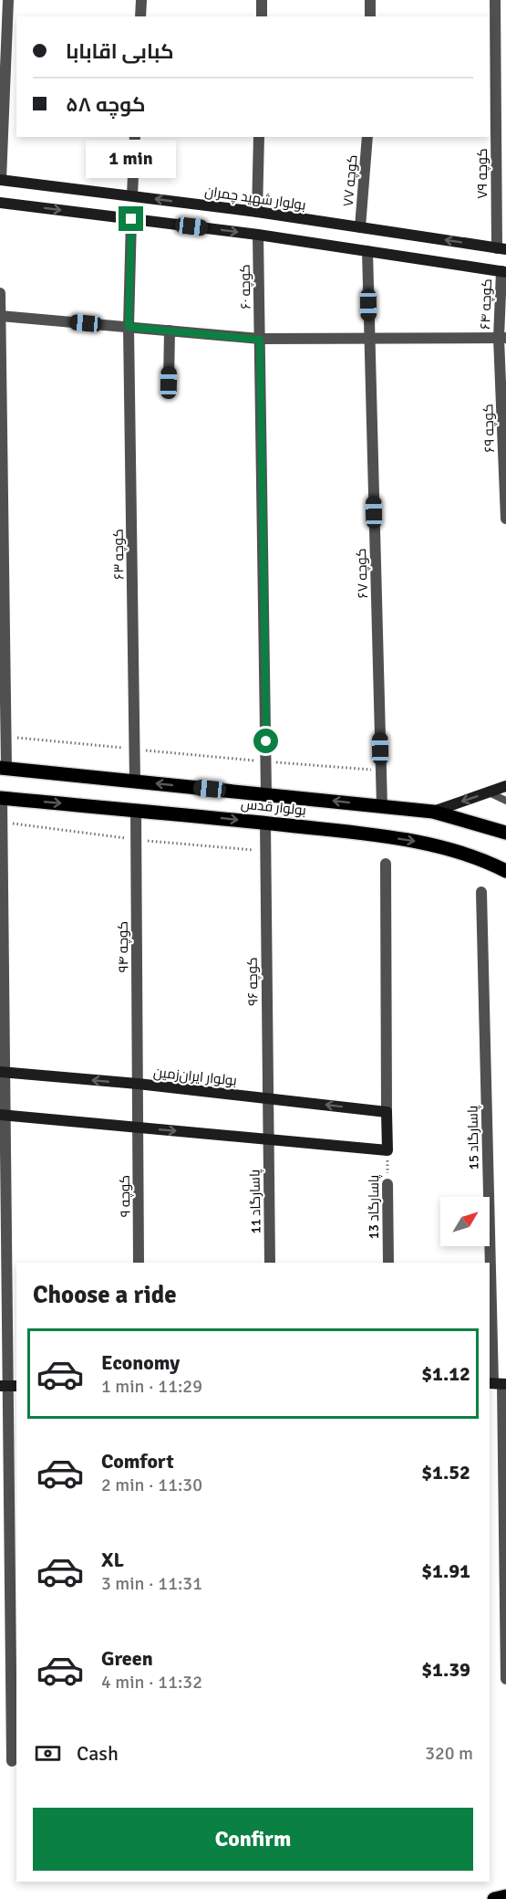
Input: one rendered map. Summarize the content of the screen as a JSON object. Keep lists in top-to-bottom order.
{
  "streets": {
    "main road": ["بولوار شهید چمران", "بولوار قدس", "بولوار ایران‌زمین"],
    "street": [
      "کوچه ۷۹",
      "کوچه ۷۷",
      "کوچه ۶۰",
      "کوچه ۶۴",
      "کوچه ۶۹",
      "کوچه ۶۳",
      "کوچه ۶۷",
      "کوچه ۹۴",
      "کوچه ۹۶",
      "پاسارگاد 15",
      "کوچه ۹",
      "پاسارگاد 11",
      "پاسارگاد 13"
    ]
  },
  "crossings": [
    ["کوچه ۷۹", "بولوار شهید چمران"],
    ["کوچه ۷۷", "بولوار شهید چمران"],
    ["کوچه ۶۰", "بولوار قدس"],
    ["کوچه ۶۴", "کوچه ۶۹"],
    ["کوچه ۶۳", "بولوار قدس"],
    ["کوچه ۶۷", "بولوار قدس"],
    ["بولوار قدس", "کوچه ۹۴"],
    ["بولوار قدس", "کوچه ۹۶"],
    ["کوچه ۹۴", "بولوار ایران‌زمین"],
    ["کوچه ۹۴", "کوچه ۹"],
    ["کوچه ۹۶", "بولوار ایران‌زمین"],
    ["کوچه ۹۶", "پاسارگاد 11"]
  ],
  "north": "top right",
  "page": {
    "banner": ["کبابی اقابابا", "کوچه ۵۸"],
    "bubble": "1 min",
    "heading": "Choose a ride",
    "list": [
      {
        "name": "Economy",
        "note": "1 min · 11:29",
        "value": "$1.12"
      },
      {
        "name": "Comfort",
        "note": "2 min · 11:30",
        "value": "$1.52"
      },
      {
        "name": "XL",
        "note": "3 min · 11:31",
        "value": "$1.91"
      },
      {
        "name": "Green",
        "note": "4 min · 11:32",
        "value": "$1.39"
      }
    ],
    "pay": ["Cash", "320 m"],
    "buttons": "Confirm"
  }
}
